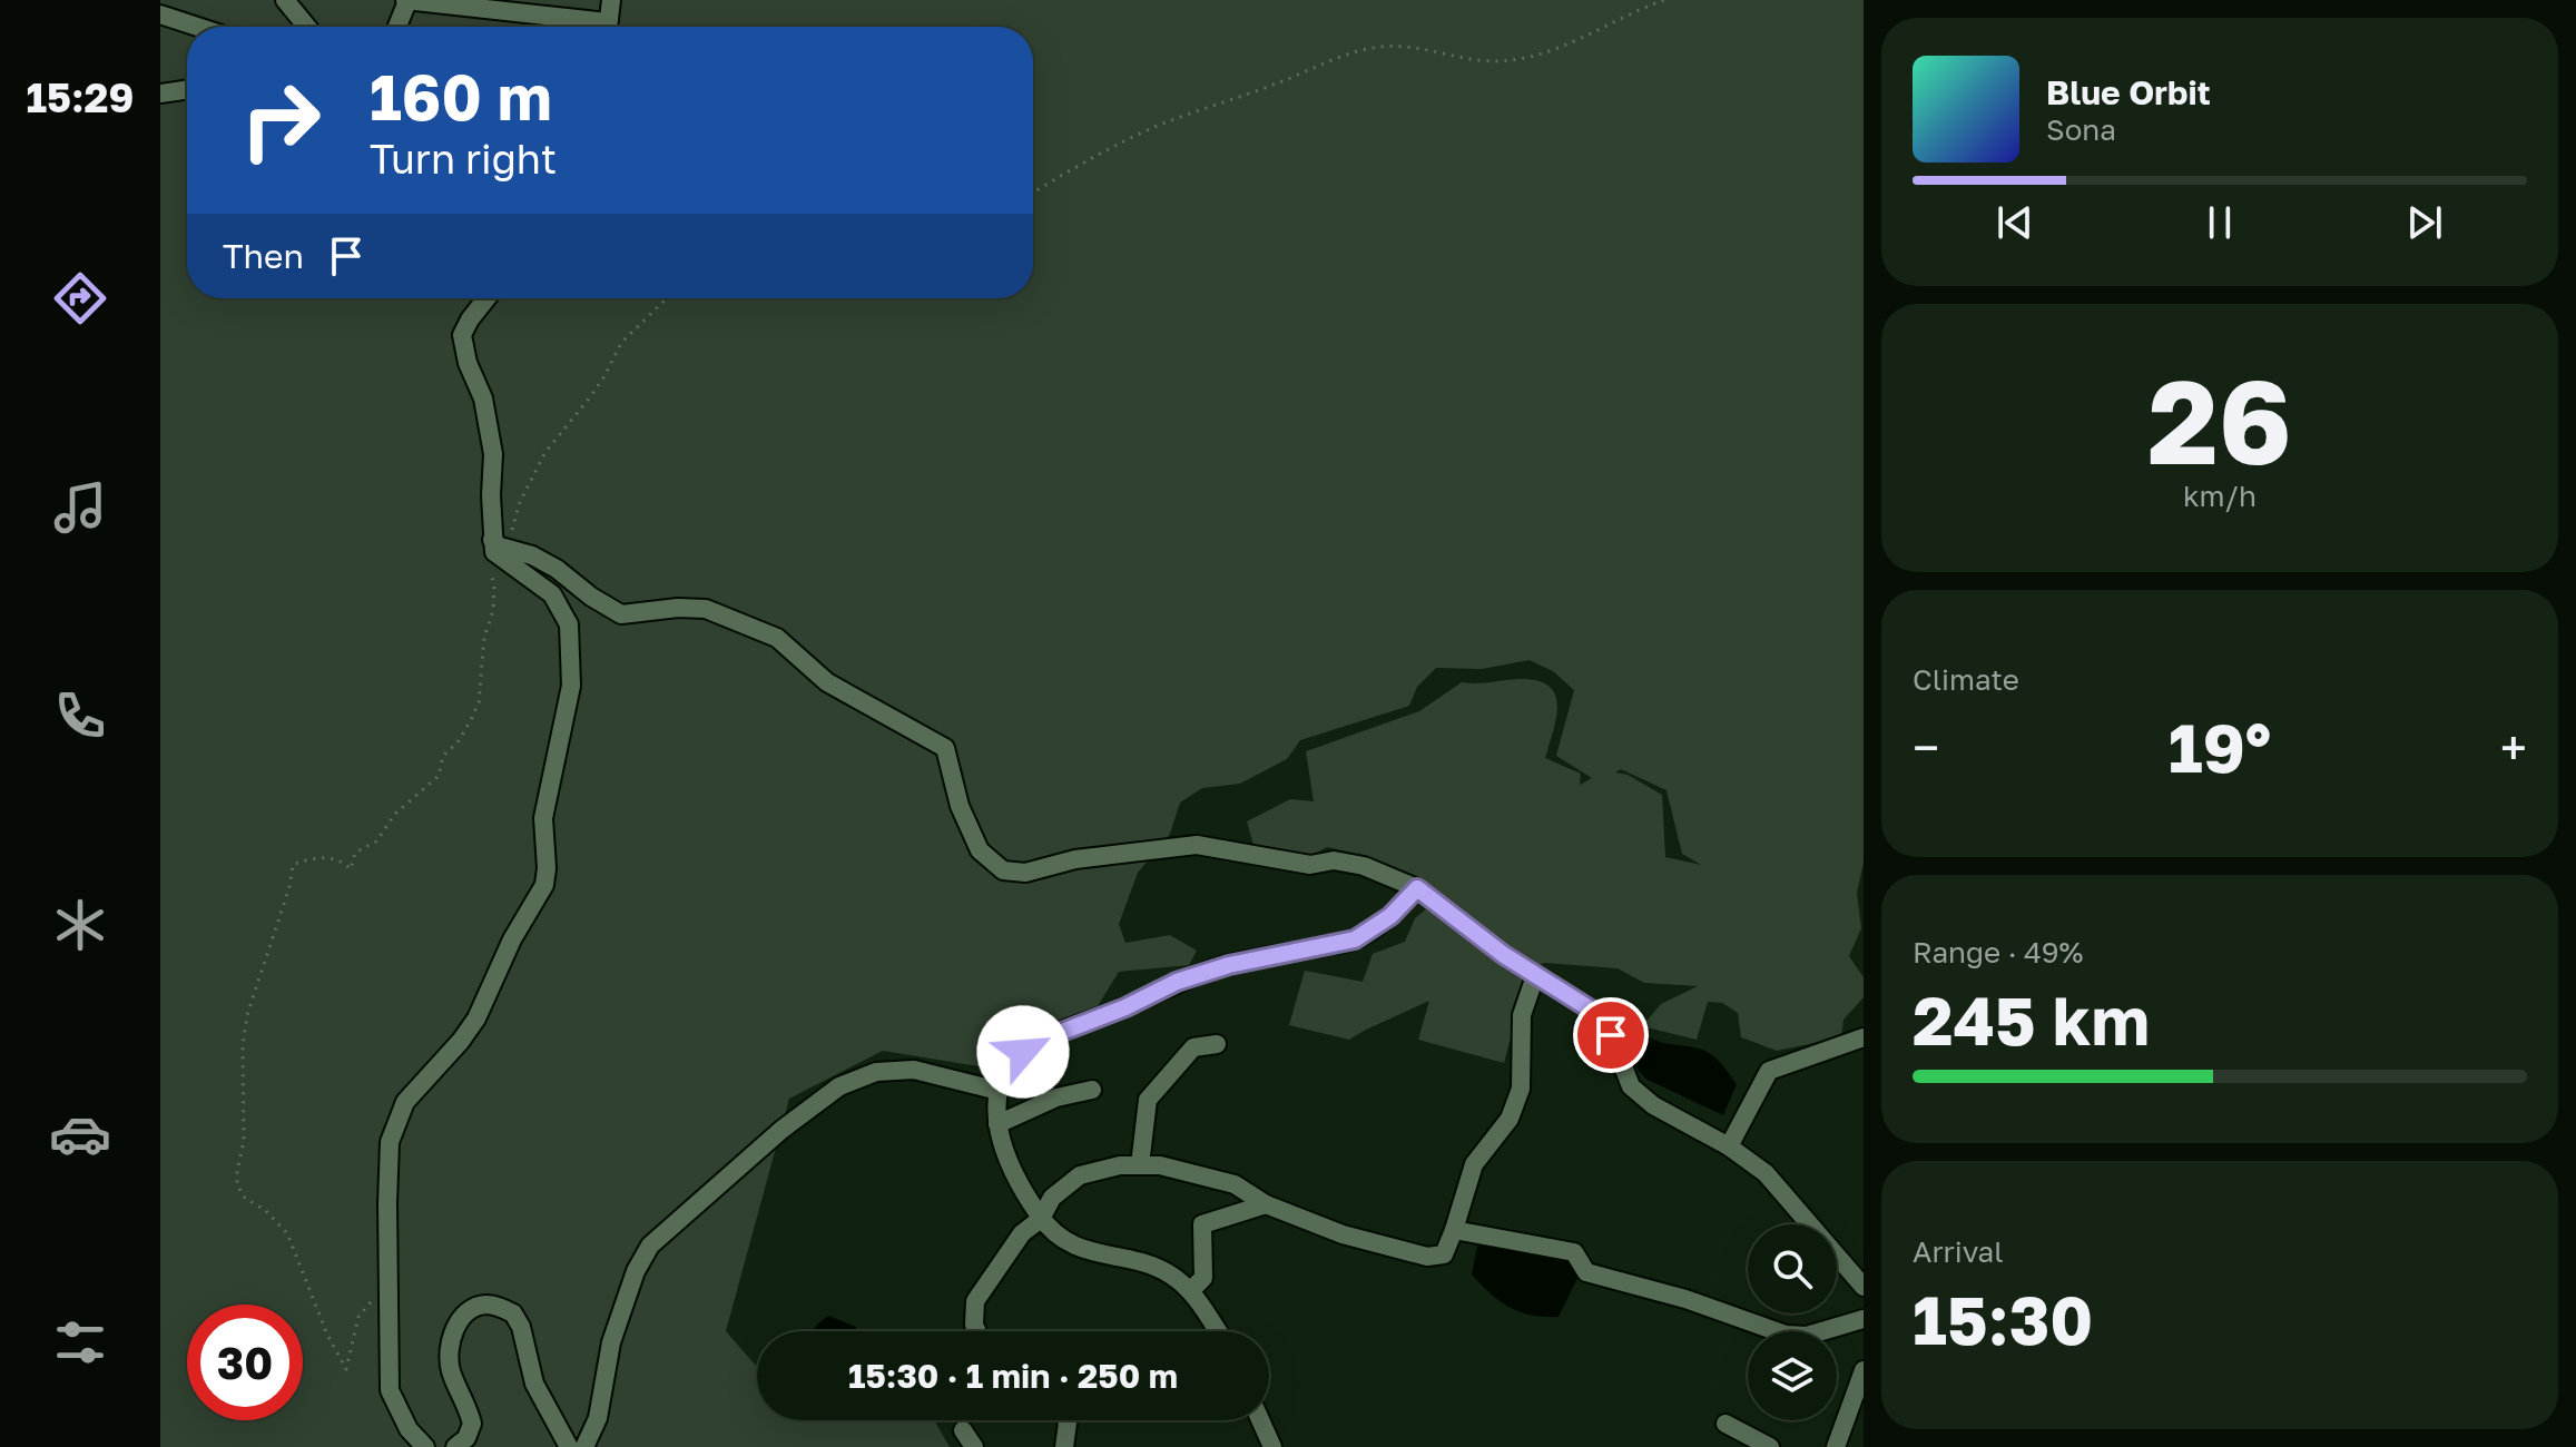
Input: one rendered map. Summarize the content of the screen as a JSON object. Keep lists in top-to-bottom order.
{
  "page": {
    "tabs": "15:29",
    "turn": ["160 m", "Turn right"],
    "song": ["Blue Orbit", "Sona"],
    "then": "Then",
    "tile": [
      ["26", "km/h"],
      "Climate",
      ["Range · 49%", "245 km"],
      ["Arrival", "15:30"]
    ],
    "heat": ["−", "19°", "+"],
    "limit": "30",
    "trip": "15:30 · 1 min · 250 m"
  }
}
